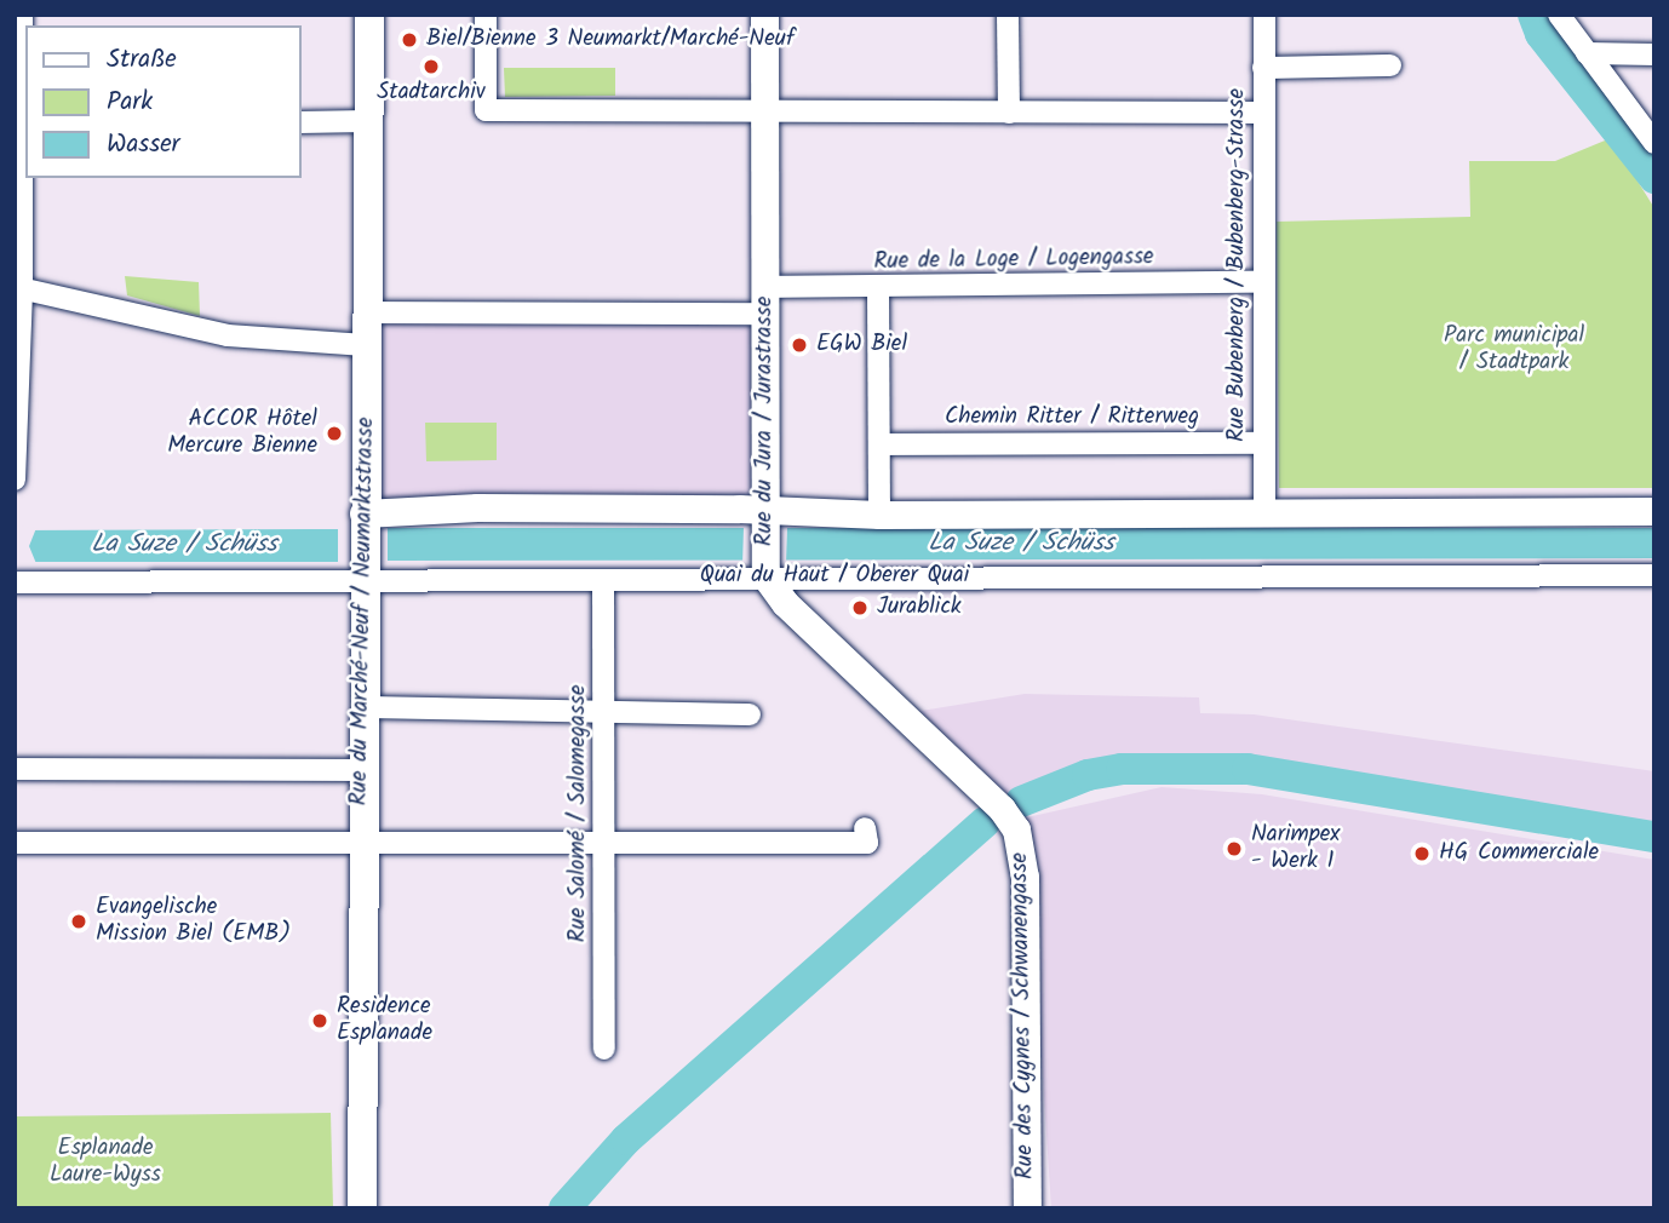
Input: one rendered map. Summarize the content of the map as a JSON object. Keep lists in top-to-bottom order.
{
  "streets": {
    "main road": ["Rue du Marché-Neuf / Neumarktstrasse"],
    "street": [
      "Rue de la Loge / Logengasse",
      "Rue Bubenberg / Bubenberg-Strasse",
      "Chemin Ritter / Ritterweg",
      "Rue du Jura / Jurastrasse",
      "Quai du Haut / Oberer Quai",
      "Rue Salomé / Salomegasse",
      "Rue des Cygnes / Schwanengasse"
    ]
  },
  "crossings": [
    ["Rue de la Loge / Logengasse", "Rue Bubenberg / Bubenberg-Strasse"],
    ["Rue de la Loge / Logengasse", "Rue du Jura / Jurastrasse"],
    ["Rue de la Loge / Logengasse", "Rue du Marché-Neuf / Neumarktstrasse"],
    ["Rue Bubenberg / Bubenberg-Strasse", "Chemin Ritter / Ritterweg"],
    ["Rue du Jura / Jurastrasse", "Quai du Haut / Oberer Quai"],
    ["Rue du Jura / Jurastrasse", "Rue des Cygnes / Schwanengasse"],
    ["Quai du Haut / Oberer Quai", "Rue du Marché-Neuf / Neumarktstrasse"],
    ["Quai du Haut / Oberer Quai", "Rue Salomé / Salomegasse"]
  ],
  "water": ["La Suze / Schüss"],
  "parks": ["Parc municipal / Stadtpark", "Esplanade Laure-Wyss"],
  "places": [
    "Biel/Bienne 3 Neumarkt/Marché-Neuf",
    "Stadtarchiv",
    "EGW Biel",
    "ACCOR Hôtel Mercure Bienne",
    "Jurablick",
    "Narimpex - Werk 1",
    "HG Commerciale",
    "Evangelische Mission Biel (EMB)",
    "Residence Esplanade"
  ],
  "legend": ["Straße", "Park", "Wasser"]
}
